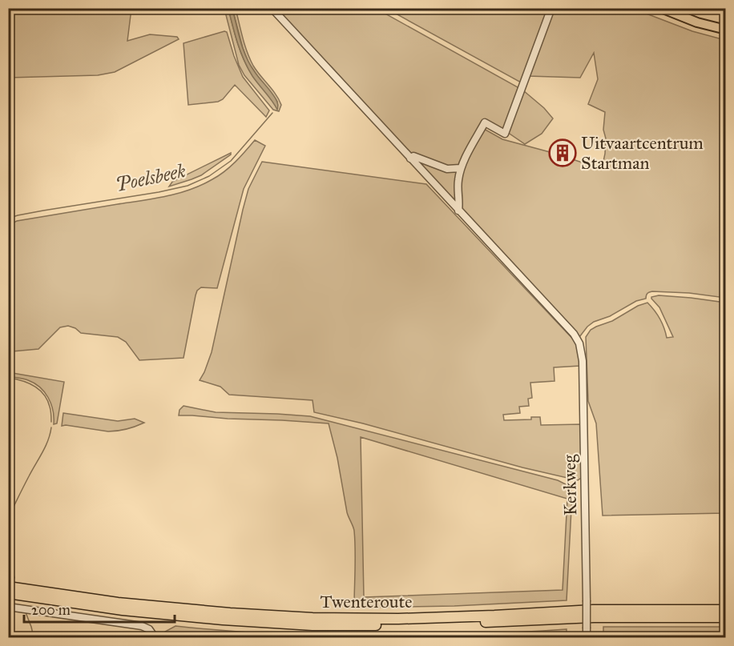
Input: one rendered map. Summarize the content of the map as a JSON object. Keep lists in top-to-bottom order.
{
  "streets": {
    "highway": ["Twenteroute"],
    "street": ["Kerkweg"]
  },
  "water": ["Poelsbeek"],
  "places": {
    "building": ["Uitvaartcentrum Startman"]
  },
  "scale_bar": "200 m"
}
